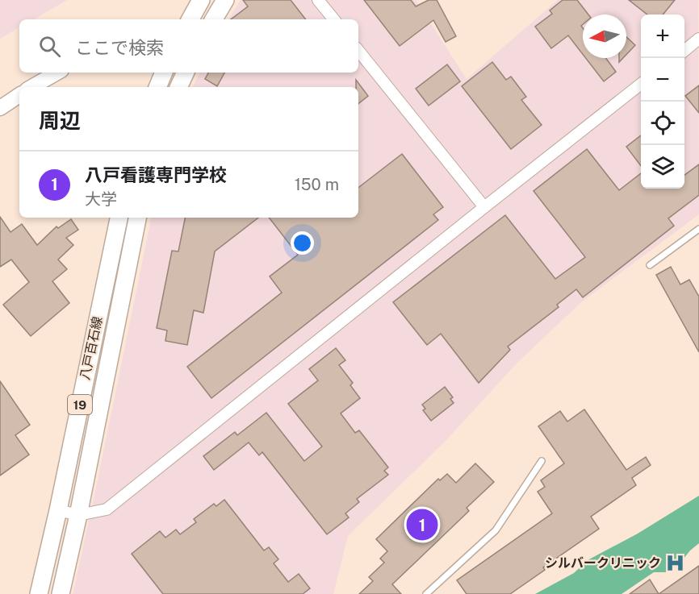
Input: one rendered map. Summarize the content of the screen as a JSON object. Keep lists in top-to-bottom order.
{
  "streets": {
    "main road": ["八戸百石線", "19"]
  },
  "places": {
    "hospital": ["シルバークリニック"]
  },
  "north": "left",
  "page": {
    "map_buttons": ["+", "−"],
    "search": "ここで検索",
    "heading": "周辺",
    "list": [
      {
        "mark": "1",
        "name": "八戸看護専門学校",
        "note": "大学",
        "value": "150 m"
      }
    ],
    "pins": "1"
  }
}
